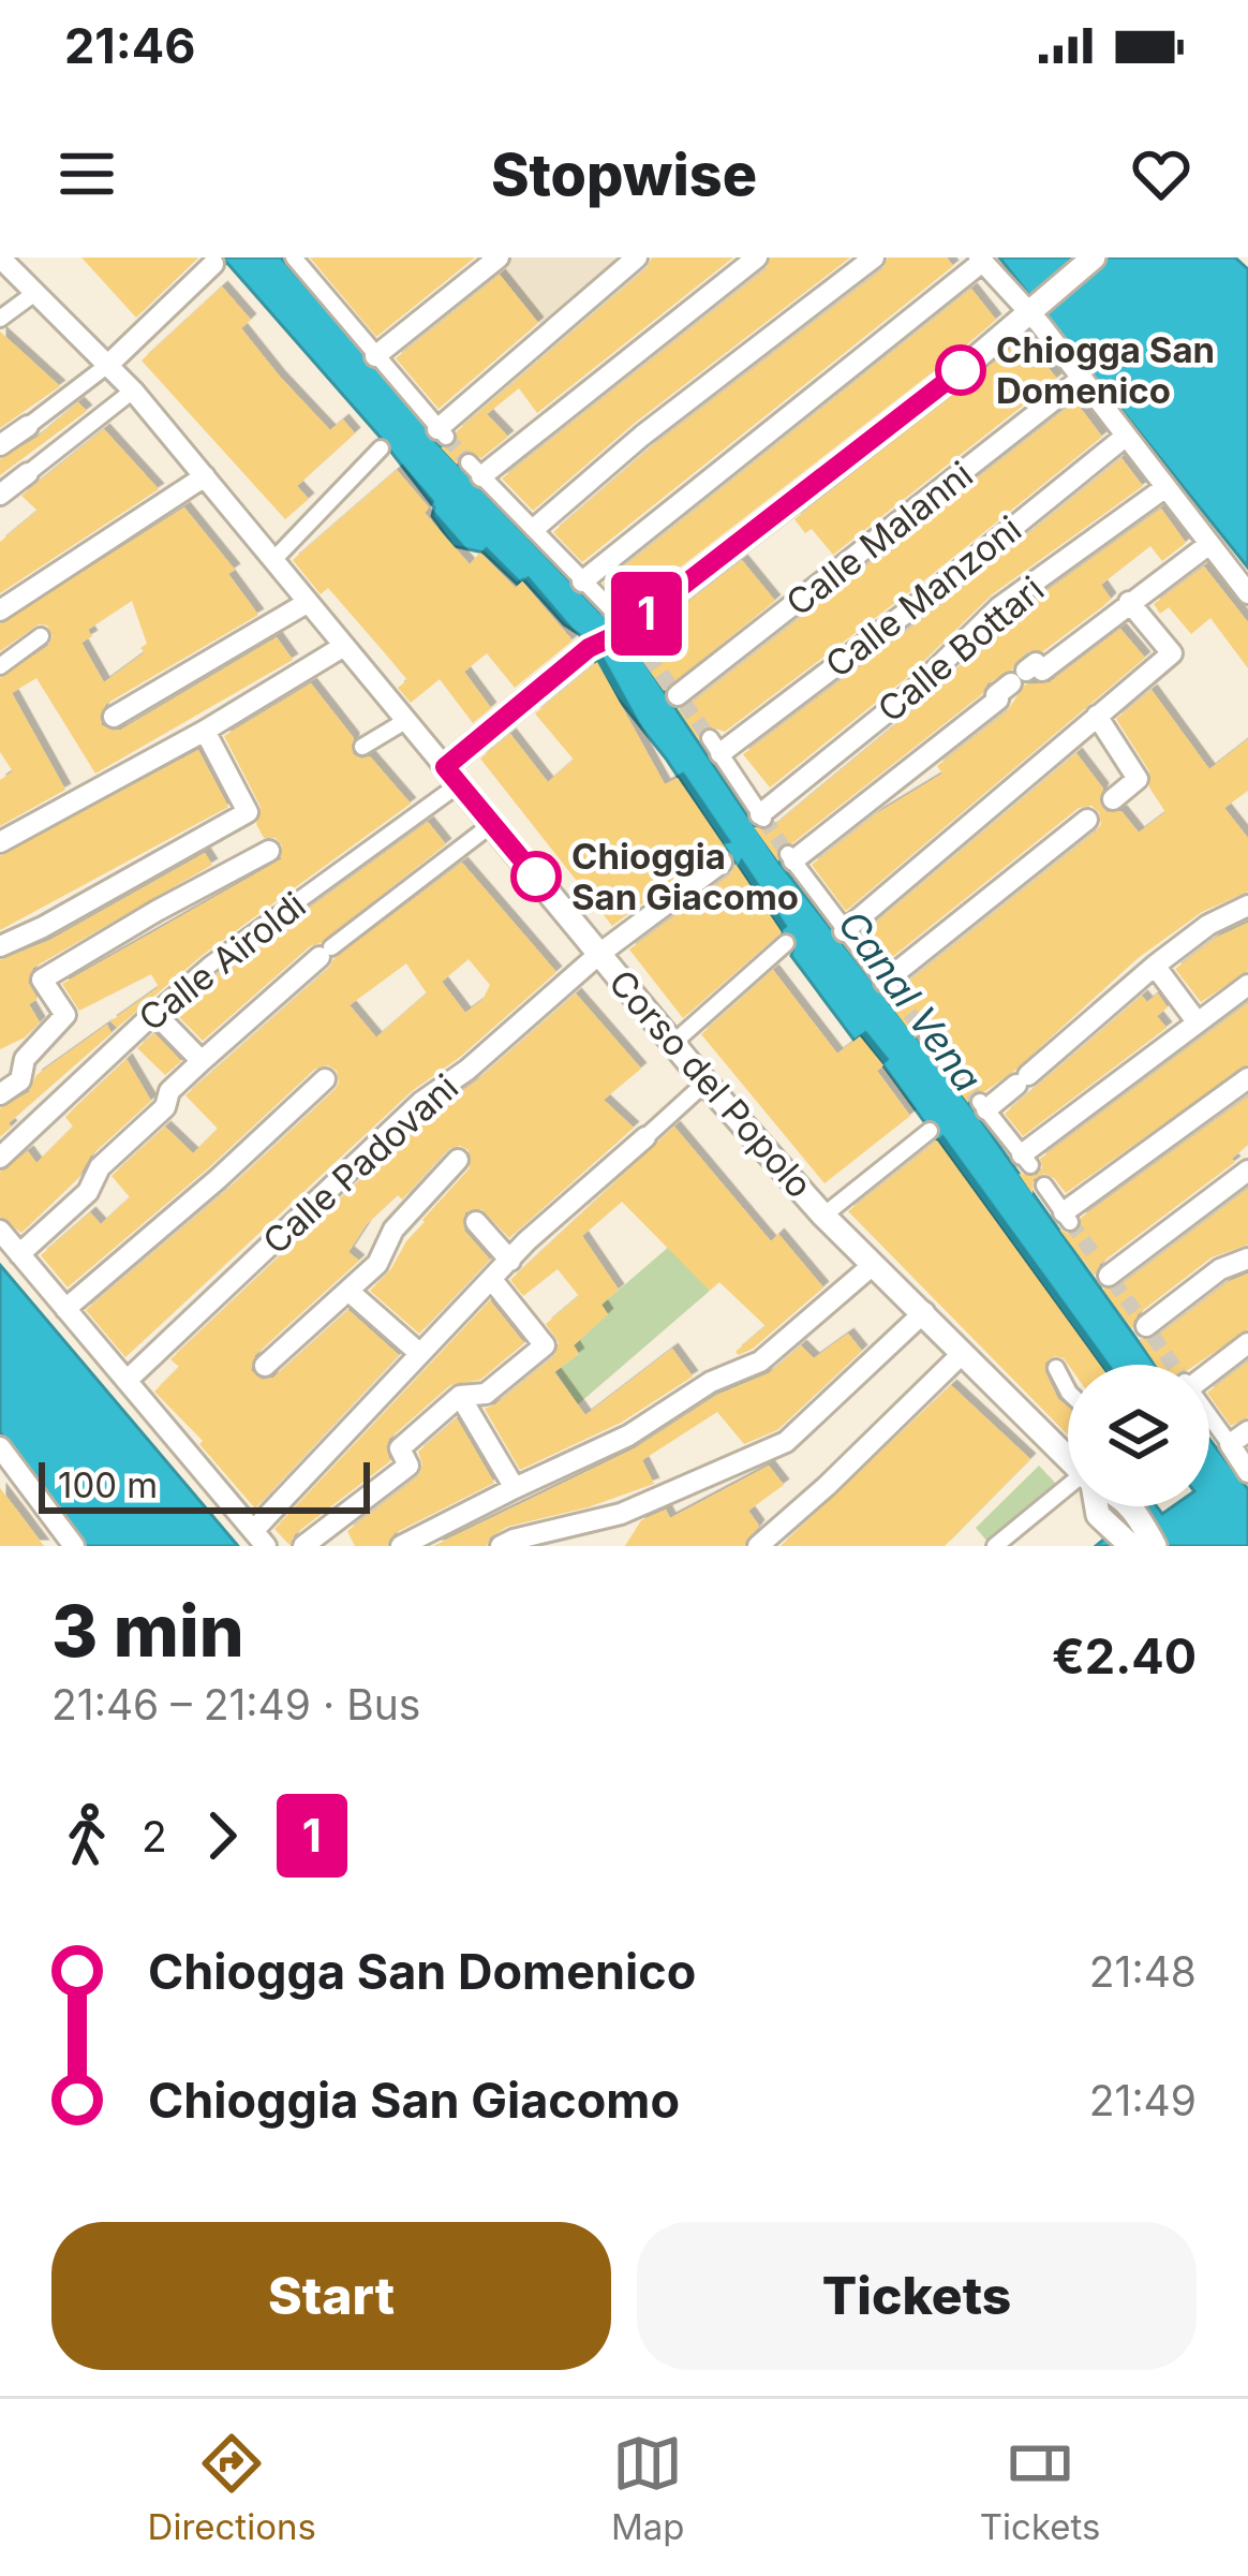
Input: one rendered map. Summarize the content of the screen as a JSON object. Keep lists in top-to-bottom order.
{
  "streets": {
    "street": [
      "Calle Malanni",
      "Calle Manzoni",
      "Calle Bottari",
      "Calle Airoldi",
      "Corso del Popolo",
      "Calle Padovani"
    ]
  },
  "crossings": [
    ["Calle Airoldi", "Corso del Popolo"],
    ["Corso del Popolo", "Calle Padovani"]
  ],
  "water": ["Canal Vena"],
  "places": ["Chiogga San Domenico", "Chioggia San Giacomo"],
  "lines": ["bus line 1"],
  "scale_bar": "100 m",
  "page": {
    "status": "21:46",
    "header": "Stopwise",
    "on_map": "1",
    "scale": "100 m",
    "heading": ["3 min", "21:46 – 21:49 · Bus", "€2.40"],
    "legs": ["2", "1"],
    "list": [
      {
        "name": "Chiogga San Domenico",
        "value": "21:48"
      },
      {
        "name": "Chioggia San Giacomo",
        "value": "21:49"
      }
    ],
    "buttons": ["Start", "Tickets"],
    "tabs": ["Directions", "Map", "Tickets"]
  }
}
